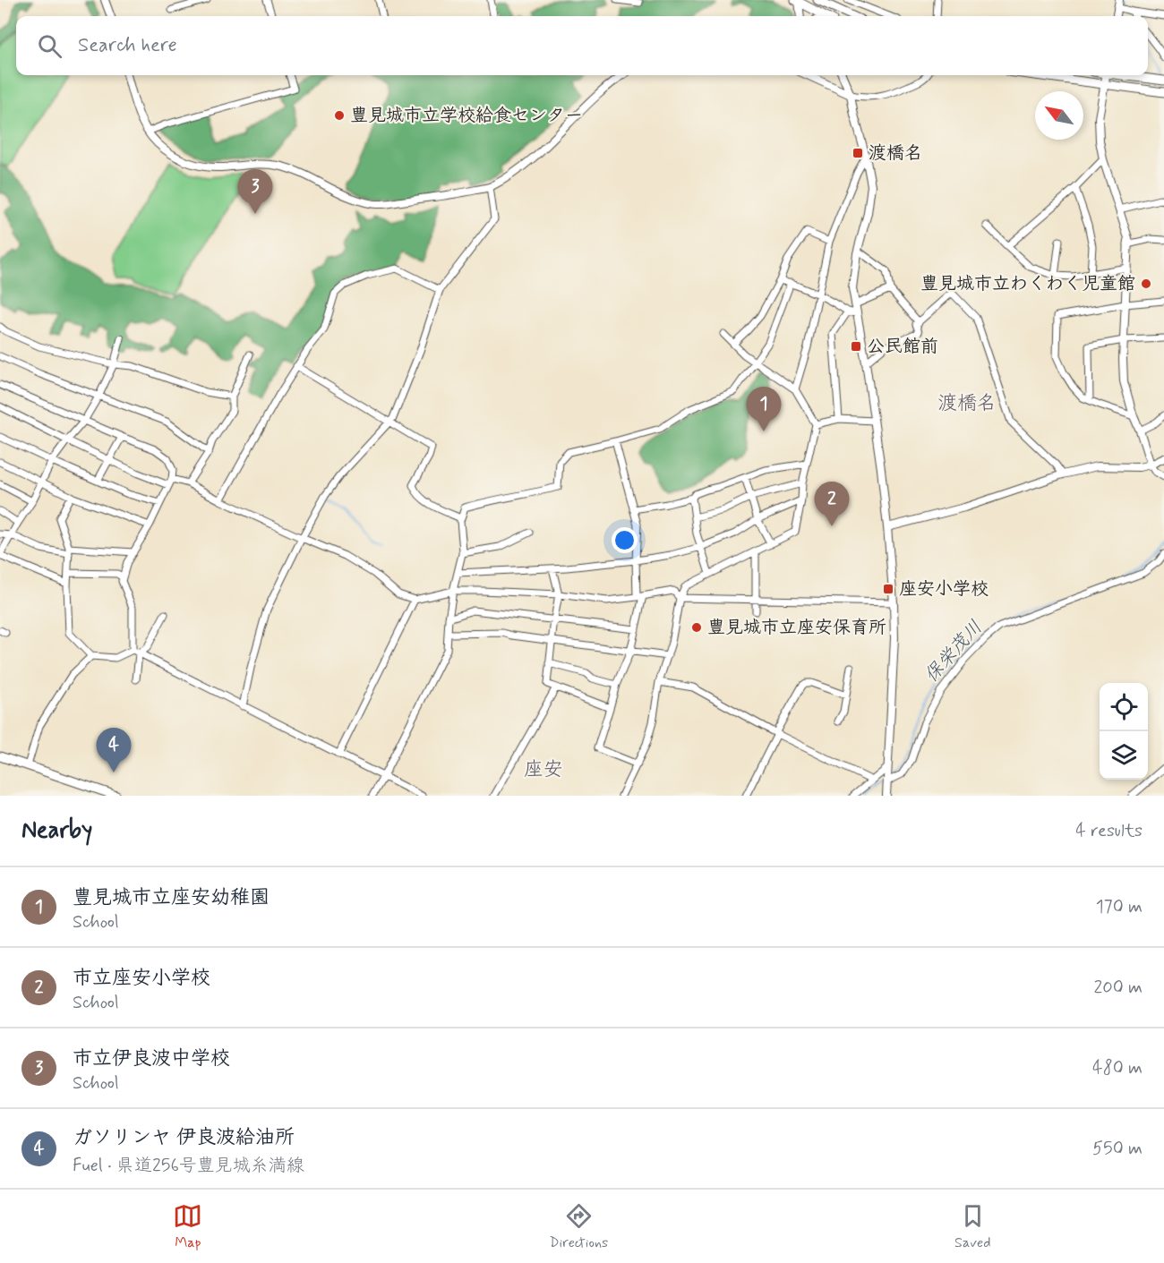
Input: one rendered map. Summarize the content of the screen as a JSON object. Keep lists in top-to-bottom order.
{
  "districts": ["渡橋名", "座安"],
  "water": ["保栄茂川"],
  "places": {
    "other": ["豊見城市立学校給食センター", "豊見城市立わくわく児童館", "豊見城市立座安保育所"],
    "transit": ["渡橋名", "公民館前", "座安小学校"]
  },
  "north": "top left",
  "page": {
    "search": "Search here",
    "pins": [
      "3",
      "1",
      "2",
      "4"
    ],
    "heading": ["Nearby", "4 results"],
    "list": [
      {
        "mark": "1",
        "name": "豊見城市立座安幼稚園",
        "note": "School",
        "value": "170 m"
      },
      {
        "mark": "2",
        "name": "市立座安小学校",
        "note": "School",
        "value": "200 m"
      },
      {
        "mark": "3",
        "name": "市立伊良波中学校",
        "note": "School",
        "value": "480 m"
      },
      {
        "mark": "4",
        "name": "ガソリンヤ 伊良波給油所",
        "note": "Fuel · 県道256号豊見城糸満線",
        "value": "550 m"
      }
    ],
    "nav": ["Map", "Directions", "Saved"]
  }
}
